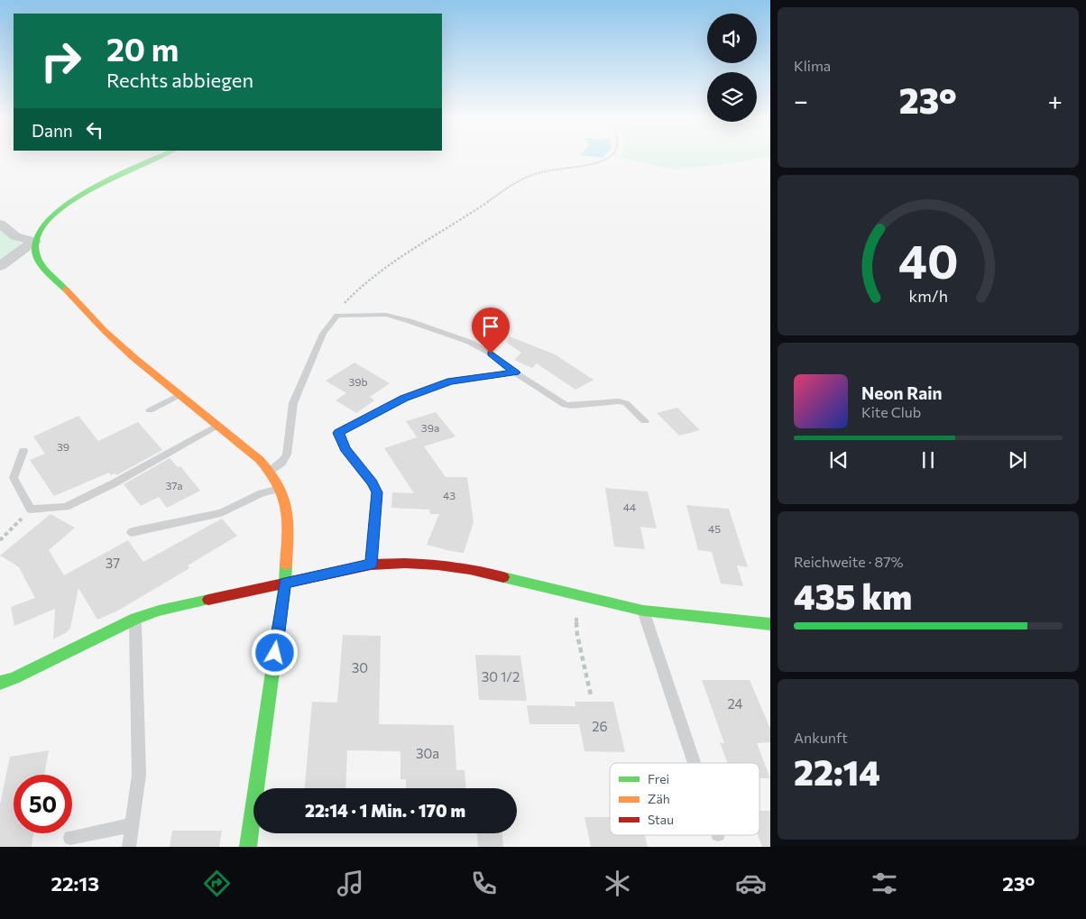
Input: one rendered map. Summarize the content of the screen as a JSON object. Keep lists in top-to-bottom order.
{
  "house_numbers": [
    "39b",
    "39a",
    "39",
    "37a",
    "43",
    "44",
    "45",
    "37",
    "30",
    "30 1/2",
    "24",
    "26",
    "30a"
  ],
  "legend": ["Frei", "Zäh", "Stau"],
  "page": {
    "tile": [
      "Klima",
      ["Reichweite · 87%", "435 km"],
      ["Ankunft", "22:14"]
    ],
    "turn": ["20 m", "Rechts abbiegen"],
    "heat": ["−", "23°", "+"],
    "then": "Dann",
    "song": ["Neon Rain", "Kite Club"],
    "limit": "50",
    "trip": "22:14 · 1 Min. · 170 m",
    "tabs": ["22:13", "23°"],
    "gauge": ["40", "km/h"]
  }
}
